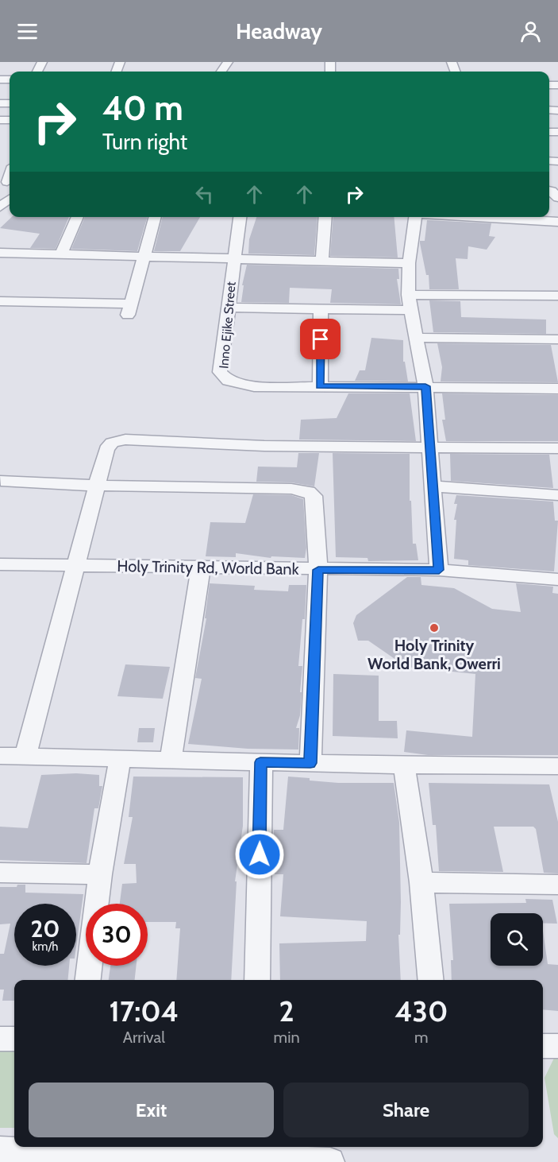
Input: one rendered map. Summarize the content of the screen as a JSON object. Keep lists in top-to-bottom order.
{
  "streets": {
    "street": ["Inno Ejike Street", "Holy Trinity Rd, World Bank"]
  },
  "places": ["Holy Trinity World Bank, Owerri"],
  "page": {
    "header": "Headway",
    "turn": ["40 m", "Turn right"],
    "speed": "20 km/h",
    "limit": "30",
    "eta": [
      "17:04",
      "Arrival",
      "2",
      "min",
      "430",
      "m"
    ],
    "buttons": ["Exit", "Share"]
  }
}
